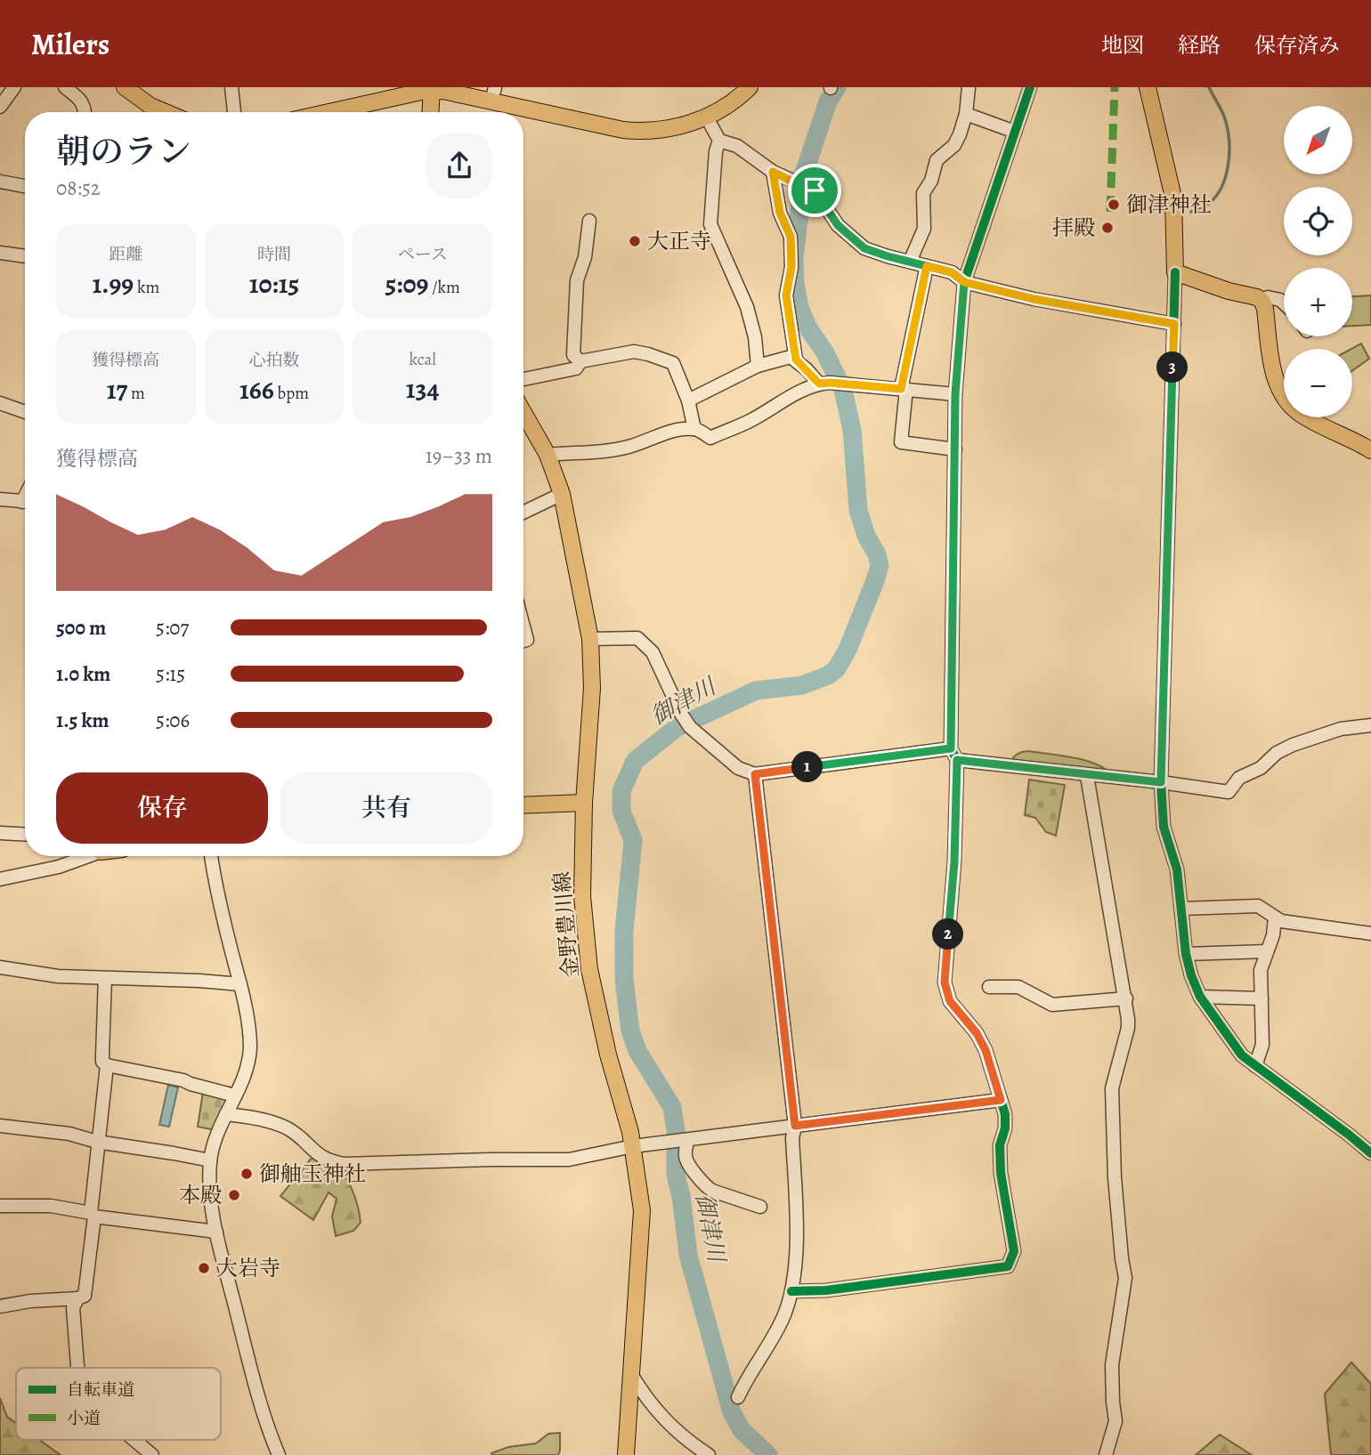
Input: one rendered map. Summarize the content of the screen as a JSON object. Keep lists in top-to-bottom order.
{
  "streets": {
    "main road": ["金野豊川線"]
  },
  "water": ["御津川"],
  "places": [
    "御津神社",
    "拝殿",
    "大正寺",
    "御舳玉神社",
    "本殿",
    "大岩寺"
  ],
  "legend": ["自転車道", "小道"],
  "north": "bottom left",
  "page": {
    "header": "Milers",
    "nav": ["地図", "経路", "保存済み"],
    "map_buttons": ["+", "−"],
    "heading": ["朝のラン", "08:52"],
    "stats": [
      ["距離", "1.99 km"],
      ["時間", "10:15"],
      ["ペース", "5:09 /km"],
      ["獲得標高", "17 m"],
      ["心拍数", "166 bpm"],
      ["kcal", "134"]
    ],
    "pins": ["3", "1", "2"],
    "chart": ["獲得標高", "19–33 m"],
    "list": [
      {
        "name": "500 m",
        "note": "5:07"
      },
      {
        "name": "1.0 km",
        "note": "5:15"
      },
      {
        "name": "1.5 km",
        "note": "5:06"
      }
    ],
    "buttons": ["保存", "共有"]
  }
}
